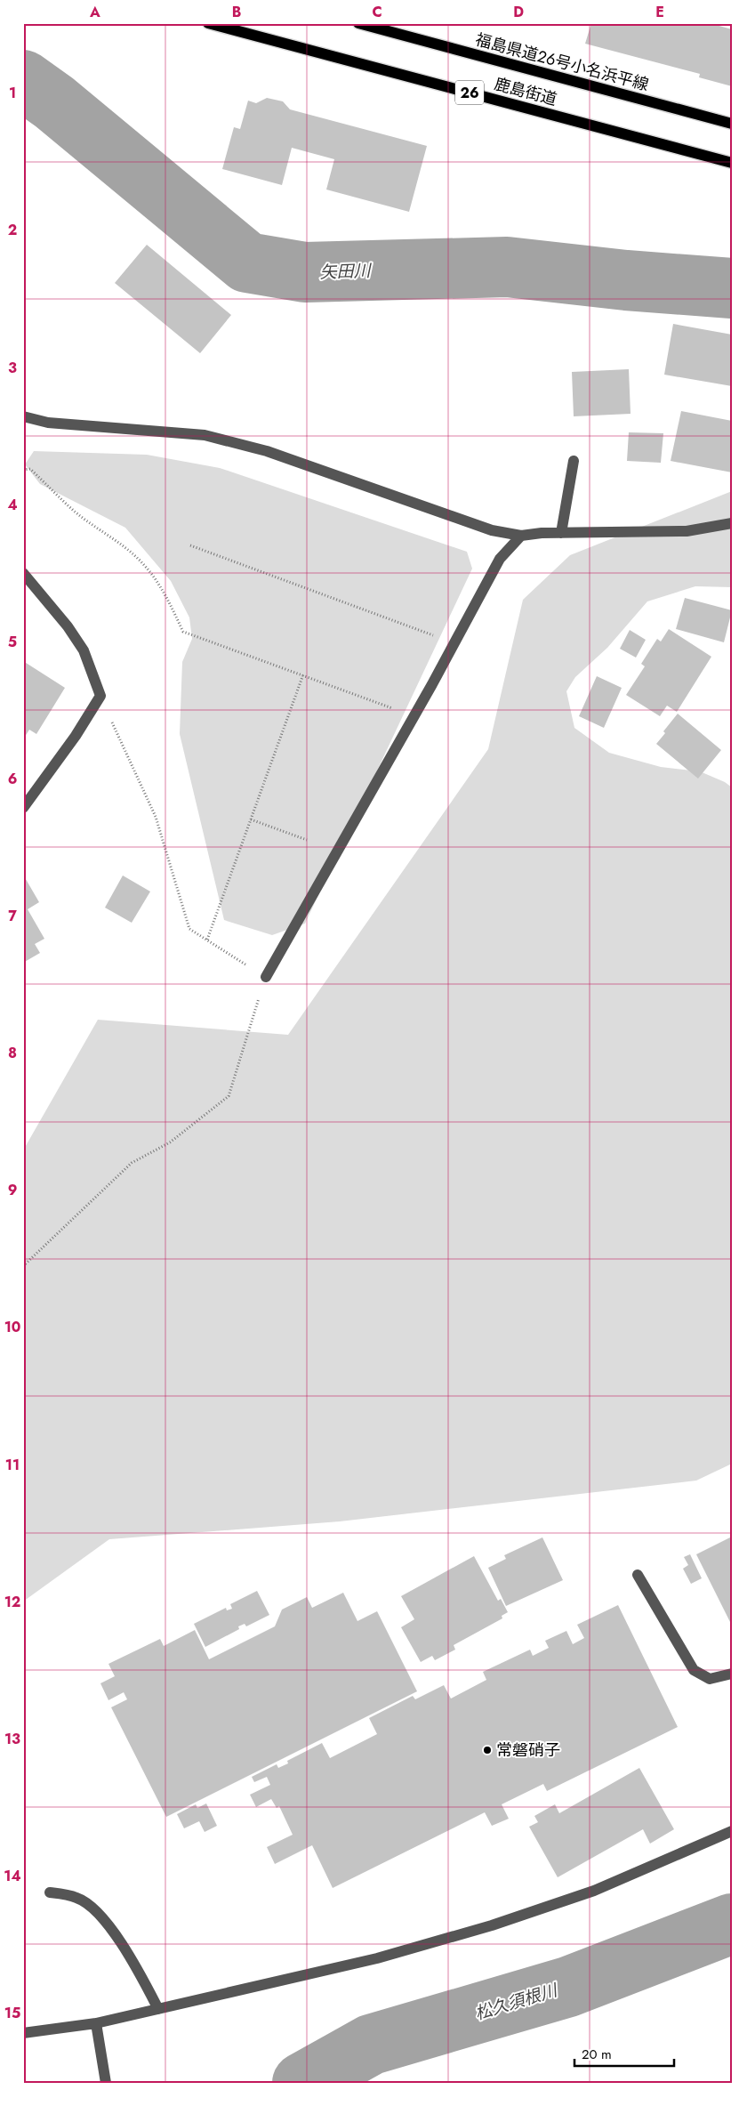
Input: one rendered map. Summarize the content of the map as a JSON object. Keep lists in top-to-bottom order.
{
  "streets": {
    "main road": ["福島県道26号小名浜平線", "鹿島街道", "26"]
  },
  "water": ["矢田川", "松久須根川"],
  "places": ["常磐硝子"],
  "scale_bar": "20 m",
  "grid": {
    "columns": [
      "A",
      "B",
      "C",
      "D",
      "E"
    ],
    "rows": [
      "1",
      "2",
      "3",
      "4",
      "5",
      "6",
      "7",
      "8",
      "9",
      "10",
      "11",
      "12",
      "13",
      "14",
      "15"
    ]
  }
}
